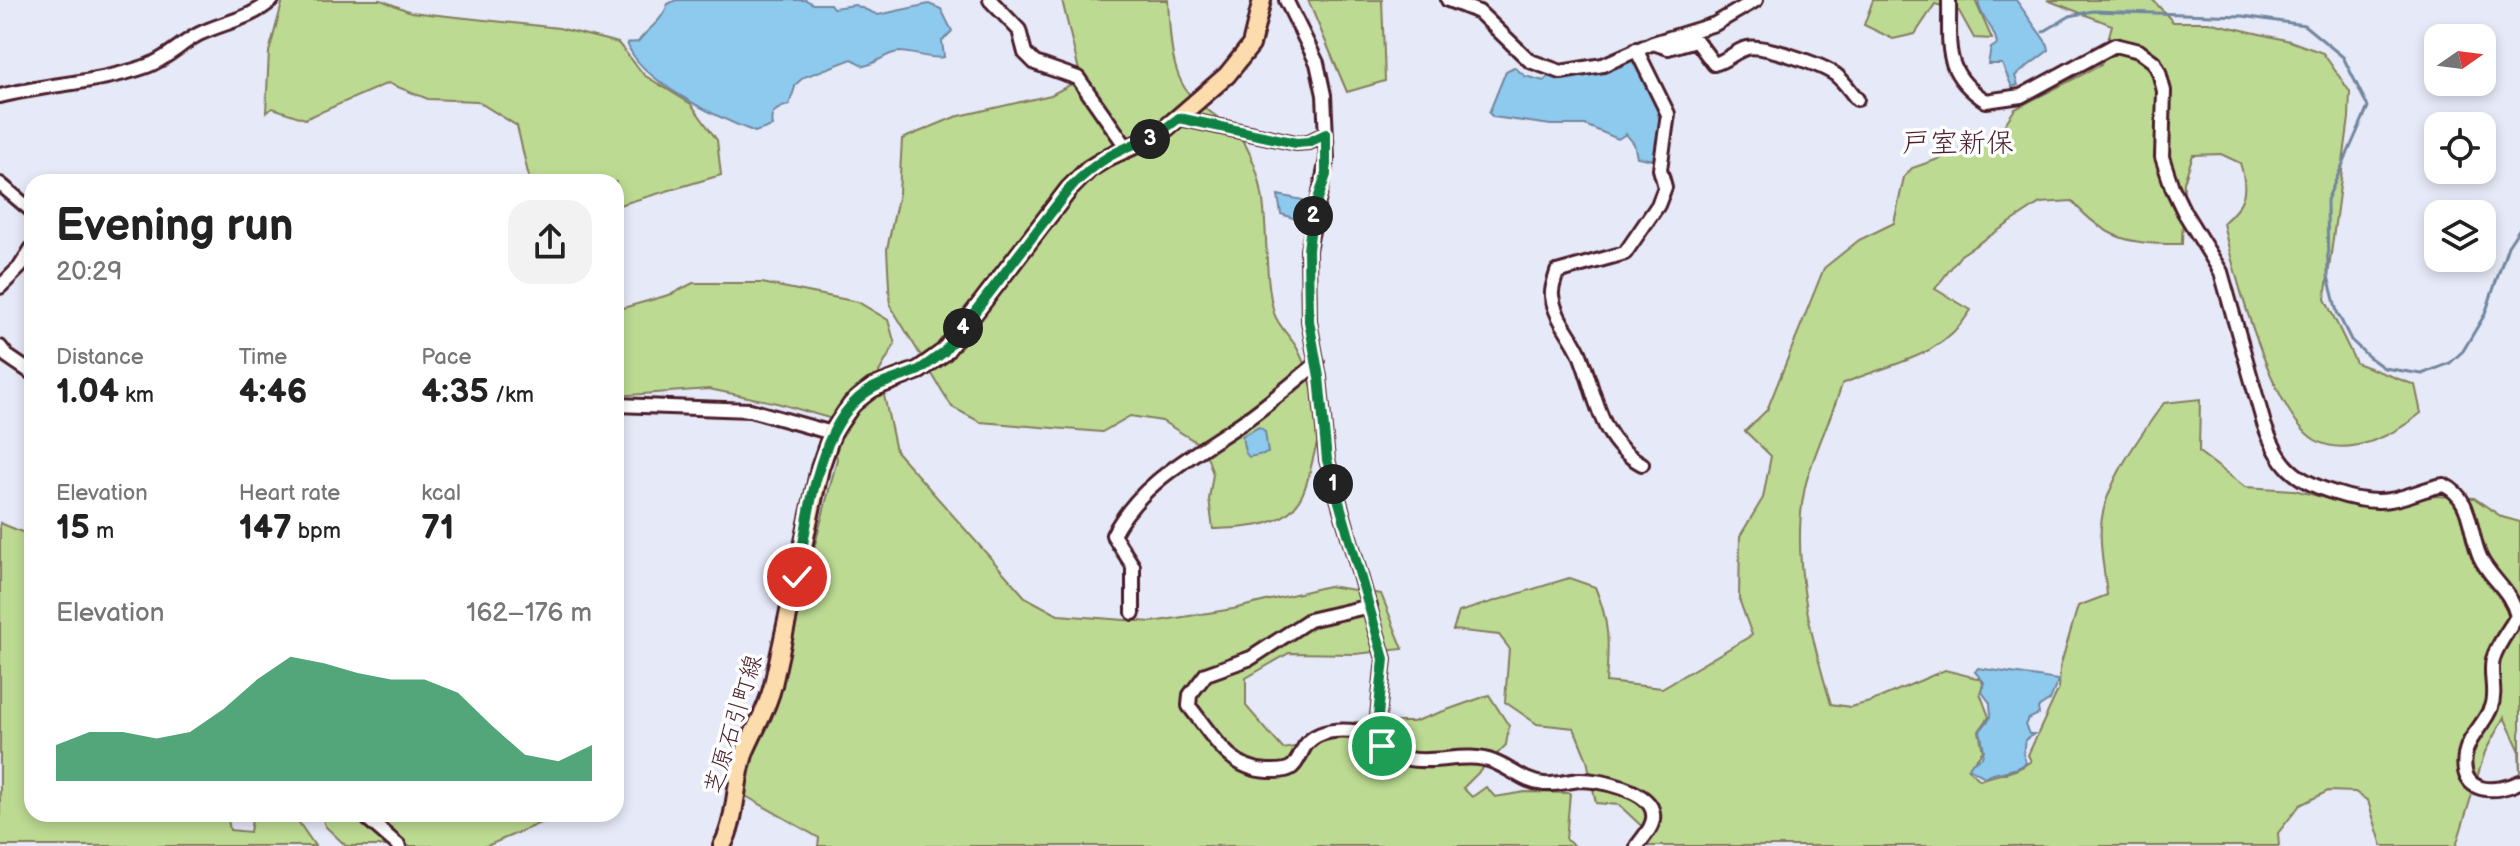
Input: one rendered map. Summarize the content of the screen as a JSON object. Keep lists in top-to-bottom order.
{
  "streets": {
    "main road": ["芝原石引町線"]
  },
  "districts": ["戸室新保"],
  "north": "right",
  "page": {
    "pins": [
      "3",
      "2",
      "4",
      "1"
    ],
    "heading": ["Evening run", "20:29"],
    "stats": [
      ["Distance", "1.04 km"],
      ["Time", "4:46"],
      ["Pace", "4:35 /km"],
      ["Elevation", "15 m"],
      ["Heart rate", "147 bpm"],
      ["kcal", "71"]
    ],
    "chart": ["Elevation", "162–176 m"]
  }
}
